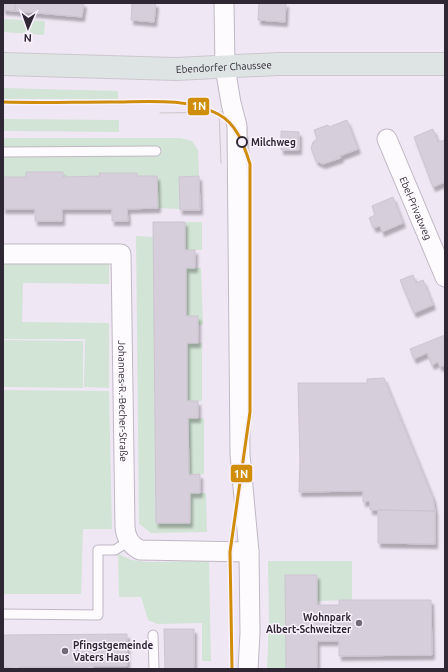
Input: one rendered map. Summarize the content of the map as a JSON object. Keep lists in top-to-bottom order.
{
  "streets": {
    "main road": ["Ebendorfer Chaussee"],
    "street": ["Ebel-Privatweg", "Johannes-R.-Becher-Straße"]
  },
  "places": ["Milchweg", "Wohnpark Albert-Schweitzer", "Pfingstgemeinde Vaters Haus"],
  "lines": ["transit line 1N"],
  "north": "bottom"
}
